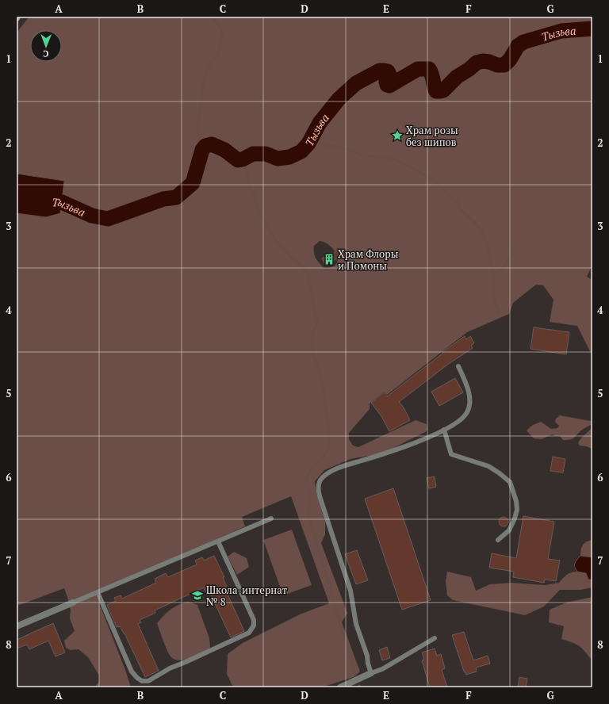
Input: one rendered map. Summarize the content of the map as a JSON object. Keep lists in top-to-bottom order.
{
  "water": ["Тызьва"],
  "places": {
    "place": ["Храм розы без шипов"],
    "building": ["Храм Флоры и Помоны"],
    "school or university": ["Школа-интернат № 8"]
  },
  "north": "bottom",
  "grid": {
    "columns": [
      "A",
      "B",
      "C",
      "D",
      "E",
      "F",
      "G"
    ],
    "rows": [
      "1",
      "2",
      "3",
      "4",
      "5",
      "6",
      "7",
      "8"
    ]
  }
}
